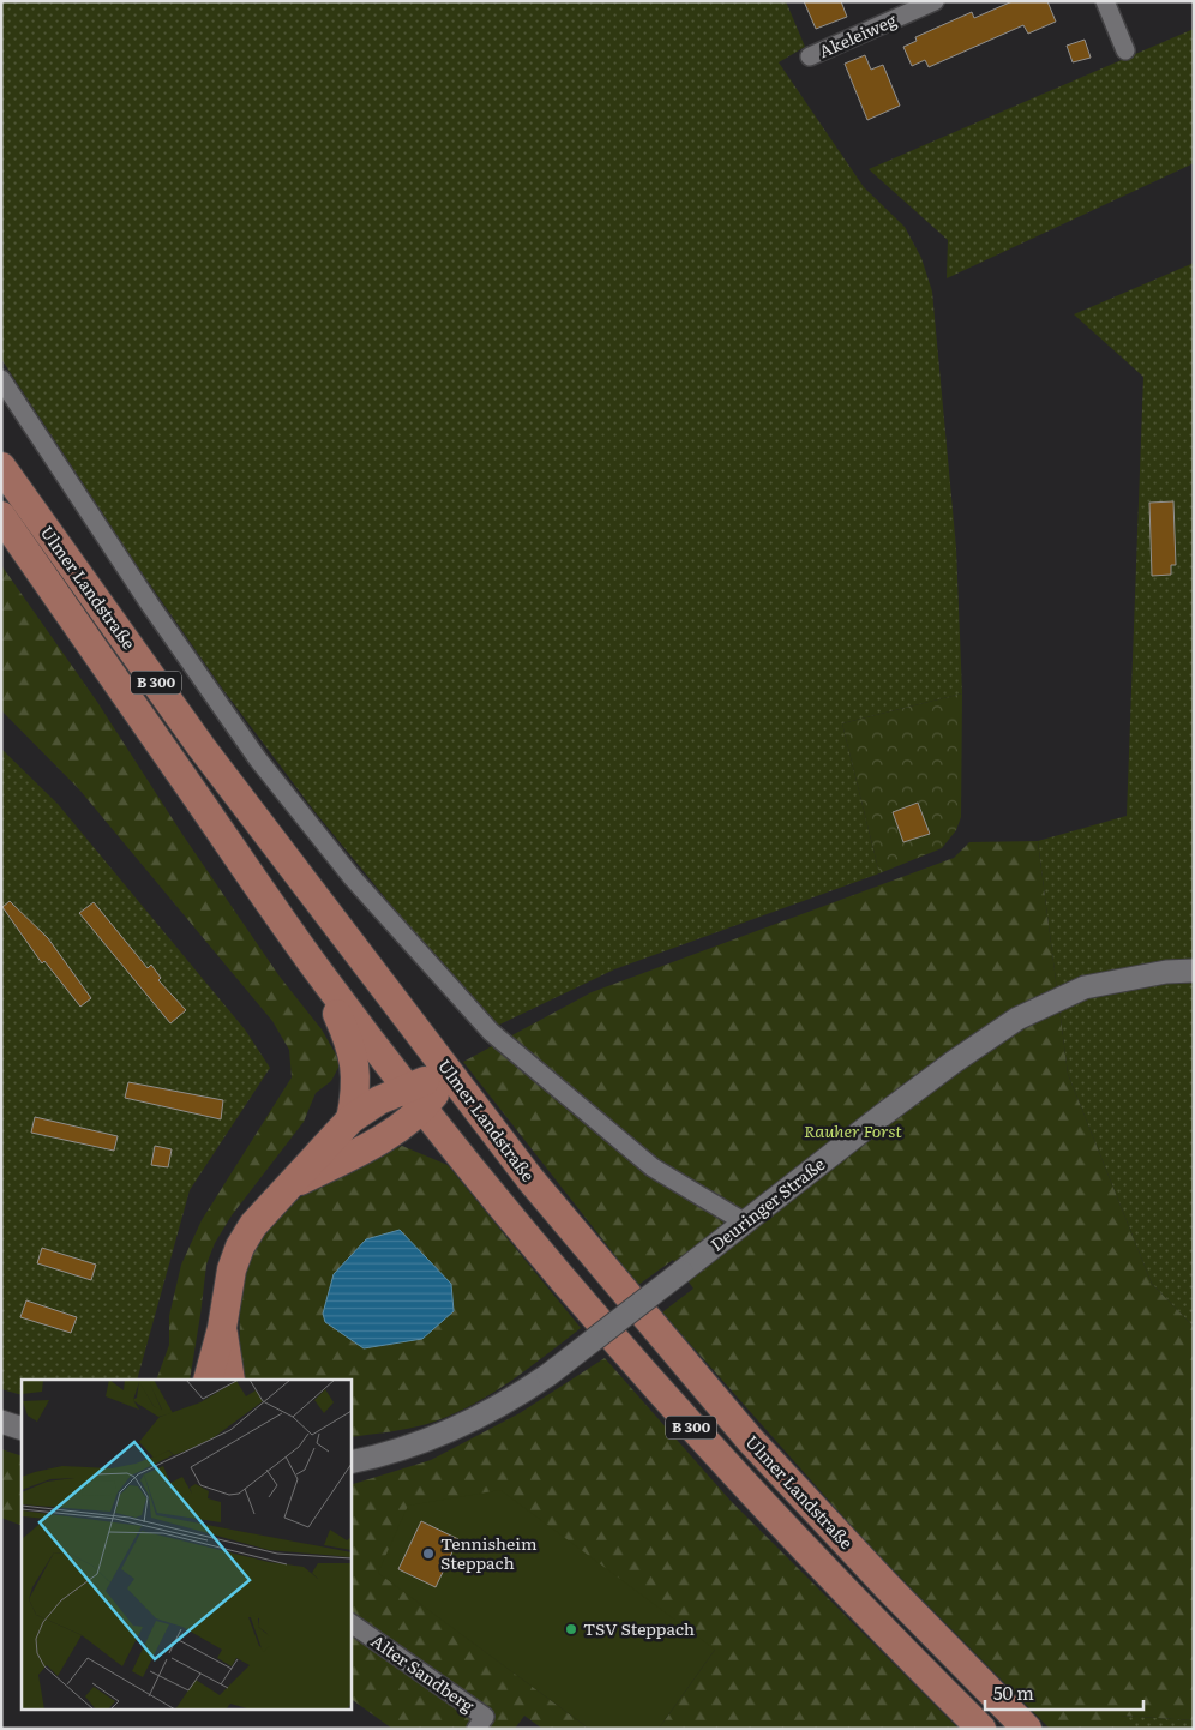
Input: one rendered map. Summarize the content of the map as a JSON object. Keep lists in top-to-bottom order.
{
  "streets": {
    "main road": ["Ulmer Landstraße", "B 300"],
    "street": ["Akeleiweg", "Deuringer Straße", "Alter Sandberg"]
  },
  "parks": ["Rauher Forst"],
  "places": ["Tennisheim Steppach", "TSV Steppach"],
  "scale_bar": "50 m"
}
